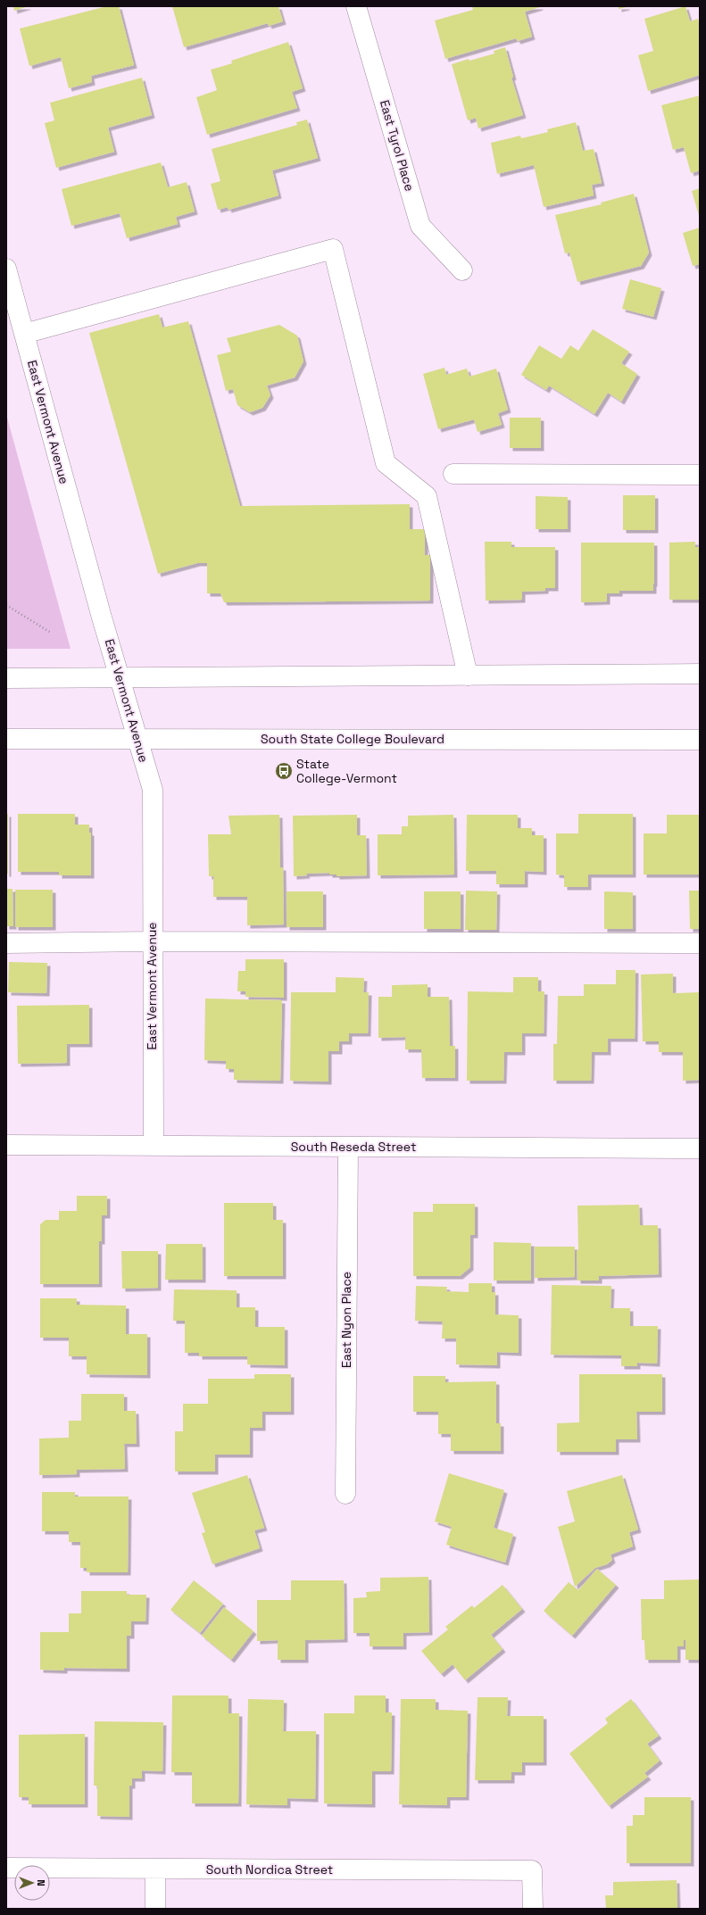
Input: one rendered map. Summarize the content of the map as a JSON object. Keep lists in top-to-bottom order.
{
  "streets": {
    "street": [
      "East Tyrol Place",
      "East Vermont Avenue",
      "South State College Boulevard",
      "South Reseda Street",
      "East Nyon Place",
      "South Nordica Street"
    ]
  },
  "crossings": [
    ["East Vermont Avenue", "South State College Boulevard"],
    ["East Vermont Avenue", "South Reseda Street"],
    ["South Reseda Street", "East Nyon Place"]
  ],
  "places": {
    "bus stop": ["State College-Vermont"]
  },
  "north": "right"
}
